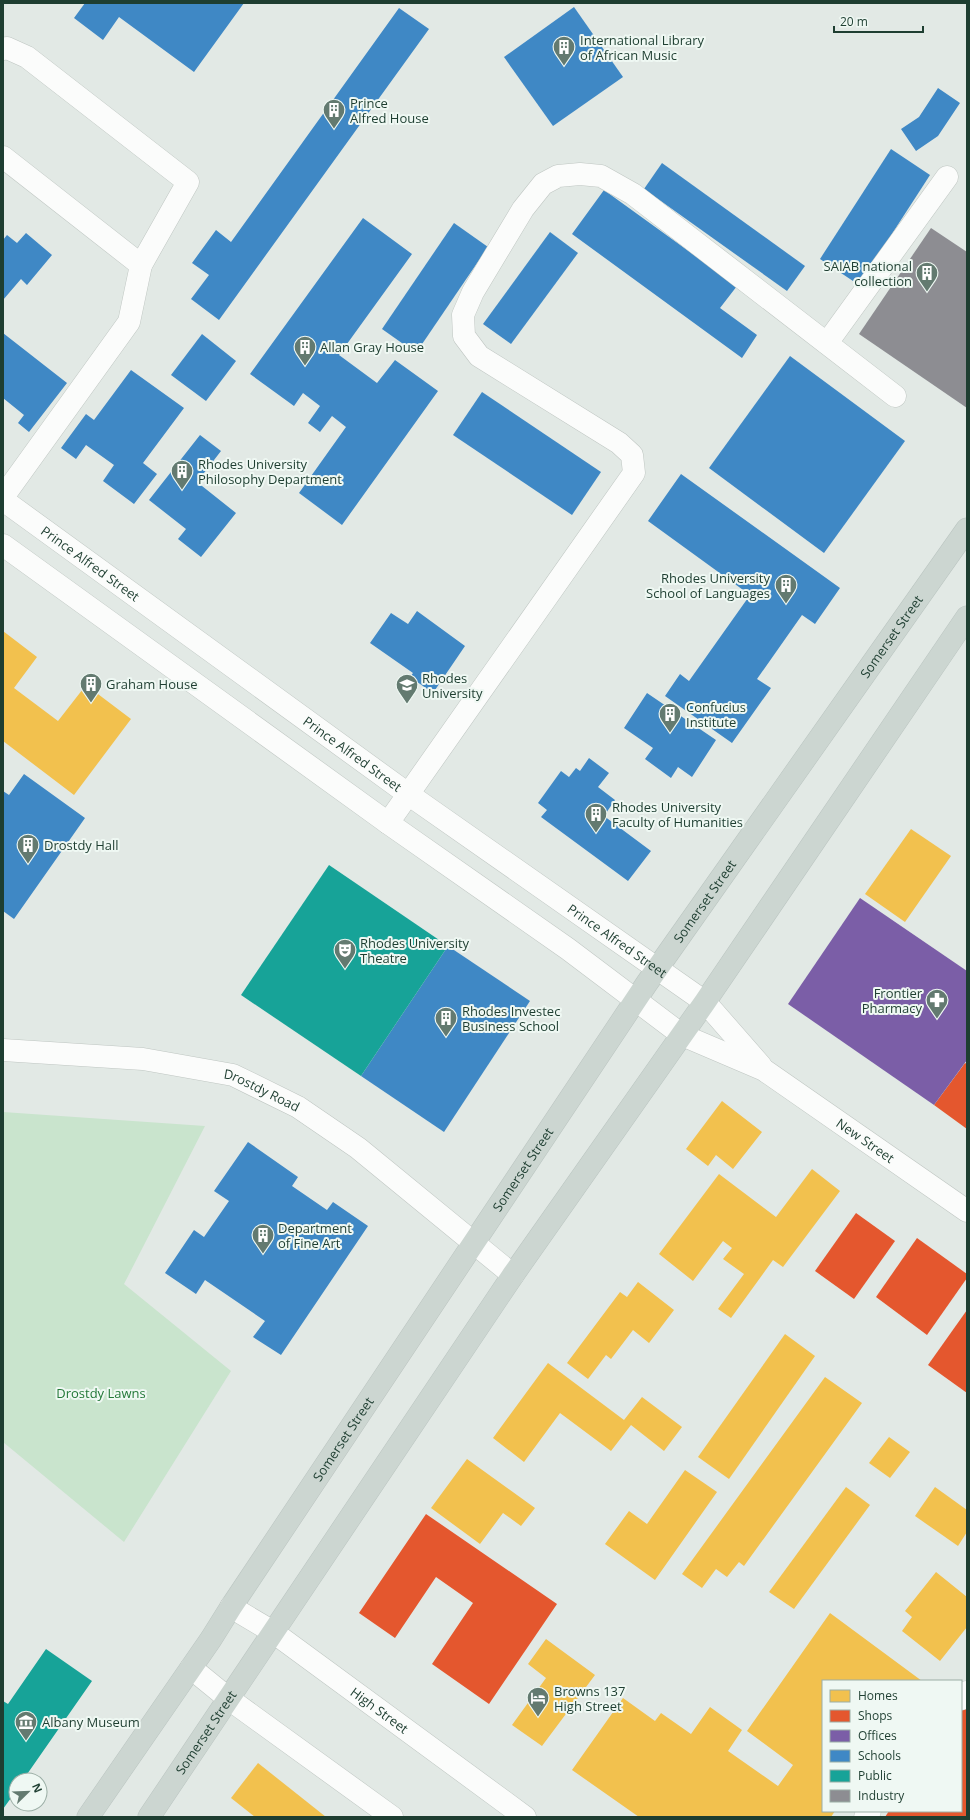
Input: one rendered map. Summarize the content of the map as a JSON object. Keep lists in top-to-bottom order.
{
  "streets": {
    "main road": ["Somerset Street"],
    "street": [
      "Prince Alfred Street",
      "Drostdy Road",
      "New Street",
      "High Street"
    ]
  },
  "crossings": [
    ["Prince Alfred Street", "Somerset Street"],
    ["Prince Alfred Street", "New Street"],
    ["Somerset Street", "Drostdy Road"],
    ["Somerset Street", "New Street"],
    ["Somerset Street", "High Street"]
  ],
  "parks": ["Drostdy Lawns"],
  "places": {
    "building": [
      "International Library of African Music",
      "Prince Alfred House",
      "SAIAB national collection",
      "Allan Gray House",
      "Rhodes University Philosophy Department",
      "Rhodes University School of Languages",
      "Graham House",
      "Confucius Institute",
      "Rhodes University Faculty of Humanities",
      "Drostdy Hall",
      "Rhodes Investec Business School",
      "Department of Fine Art"
    ],
    "school or university": ["Rhodes University"],
    "theatre": ["Rhodes University Theatre"],
    "pharmacy": ["Frontier Pharmacy"],
    "hotel": ["Browns 137 High Street"],
    "museum": ["Albany Museum"]
  },
  "legend": [
    "Homes",
    "Shops",
    "Offices",
    "Schools",
    "Public",
    "Industry"
  ],
  "scale_bar": "20 m",
  "north": "top right"
}
